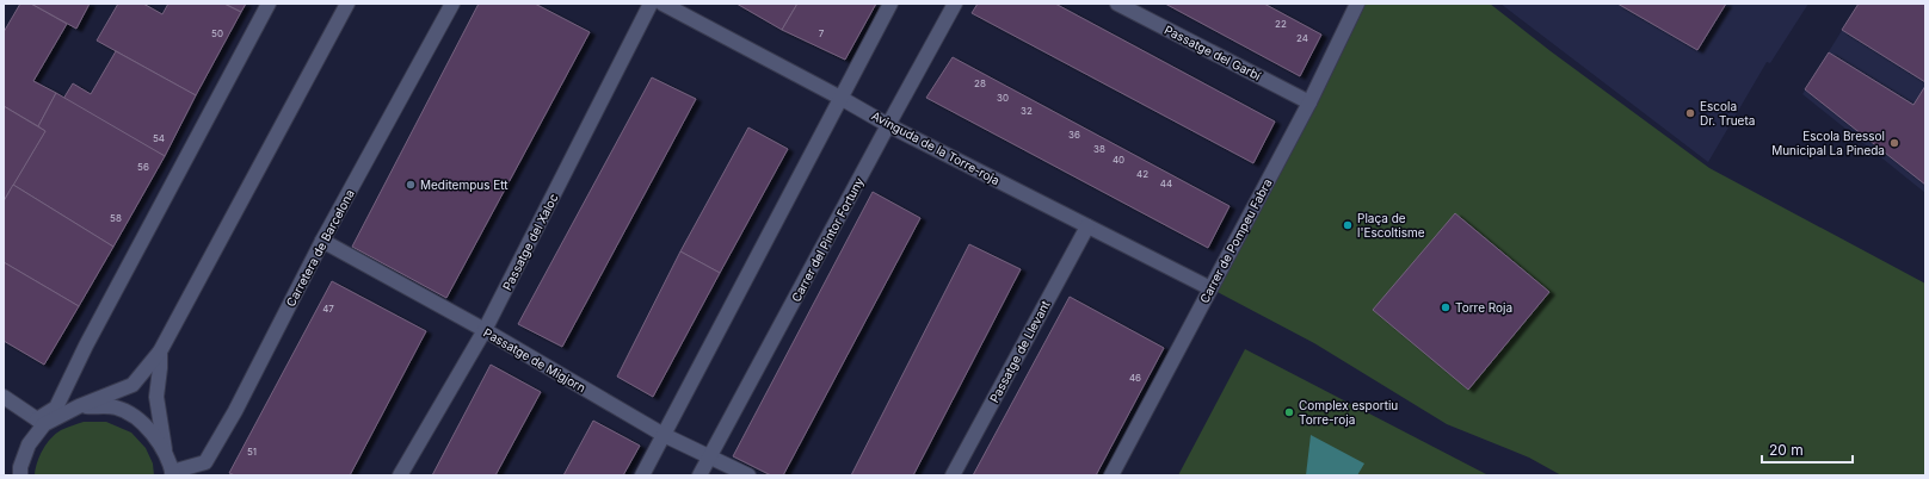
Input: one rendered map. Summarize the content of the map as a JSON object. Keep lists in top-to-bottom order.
{
  "streets": {
    "street": [
      "Passatge del Garbí",
      "Avinguda de la Torre-roja",
      "Carrer del Pintor Fortuny",
      "Carrer de Pompeu Fabra",
      "Passatge del Xaloc",
      "Carretera de Barcelona",
      "Passatge de Llevant",
      "Passatge de Migjorn"
    ]
  },
  "crossings": [
    ["Passatge del Garbí", "Carrer de Pompeu Fabra"],
    ["Avinguda de la Torre-roja", "Carrer del Pintor Fortuny"],
    ["Avinguda de la Torre-roja", "Carrer de Pompeu Fabra"],
    ["Avinguda de la Torre-roja", "Passatge de Llevant"],
    ["Carrer del Pintor Fortuny", "Passatge de Migjorn"],
    ["Passatge del Xaloc", "Passatge de Migjorn"],
    ["Carretera de Barcelona", "Passatge de Migjorn"]
  ],
  "places": [
    "Escola Dr. Trueta",
    "Escola Bressol Municipal La Pineda",
    "Meditempus Ett",
    "Plaça de l'Escoltisme",
    "Torre Roja",
    "Complex esportiu Torre-roja"
  ],
  "house_numbers": [
    "22",
    "50",
    "7",
    "24",
    "28",
    "30",
    "32",
    "36",
    "54",
    "38",
    "40",
    "56",
    "42",
    "44",
    "58",
    "47",
    "46",
    "51"
  ],
  "scale_bar": "20 m"
}
